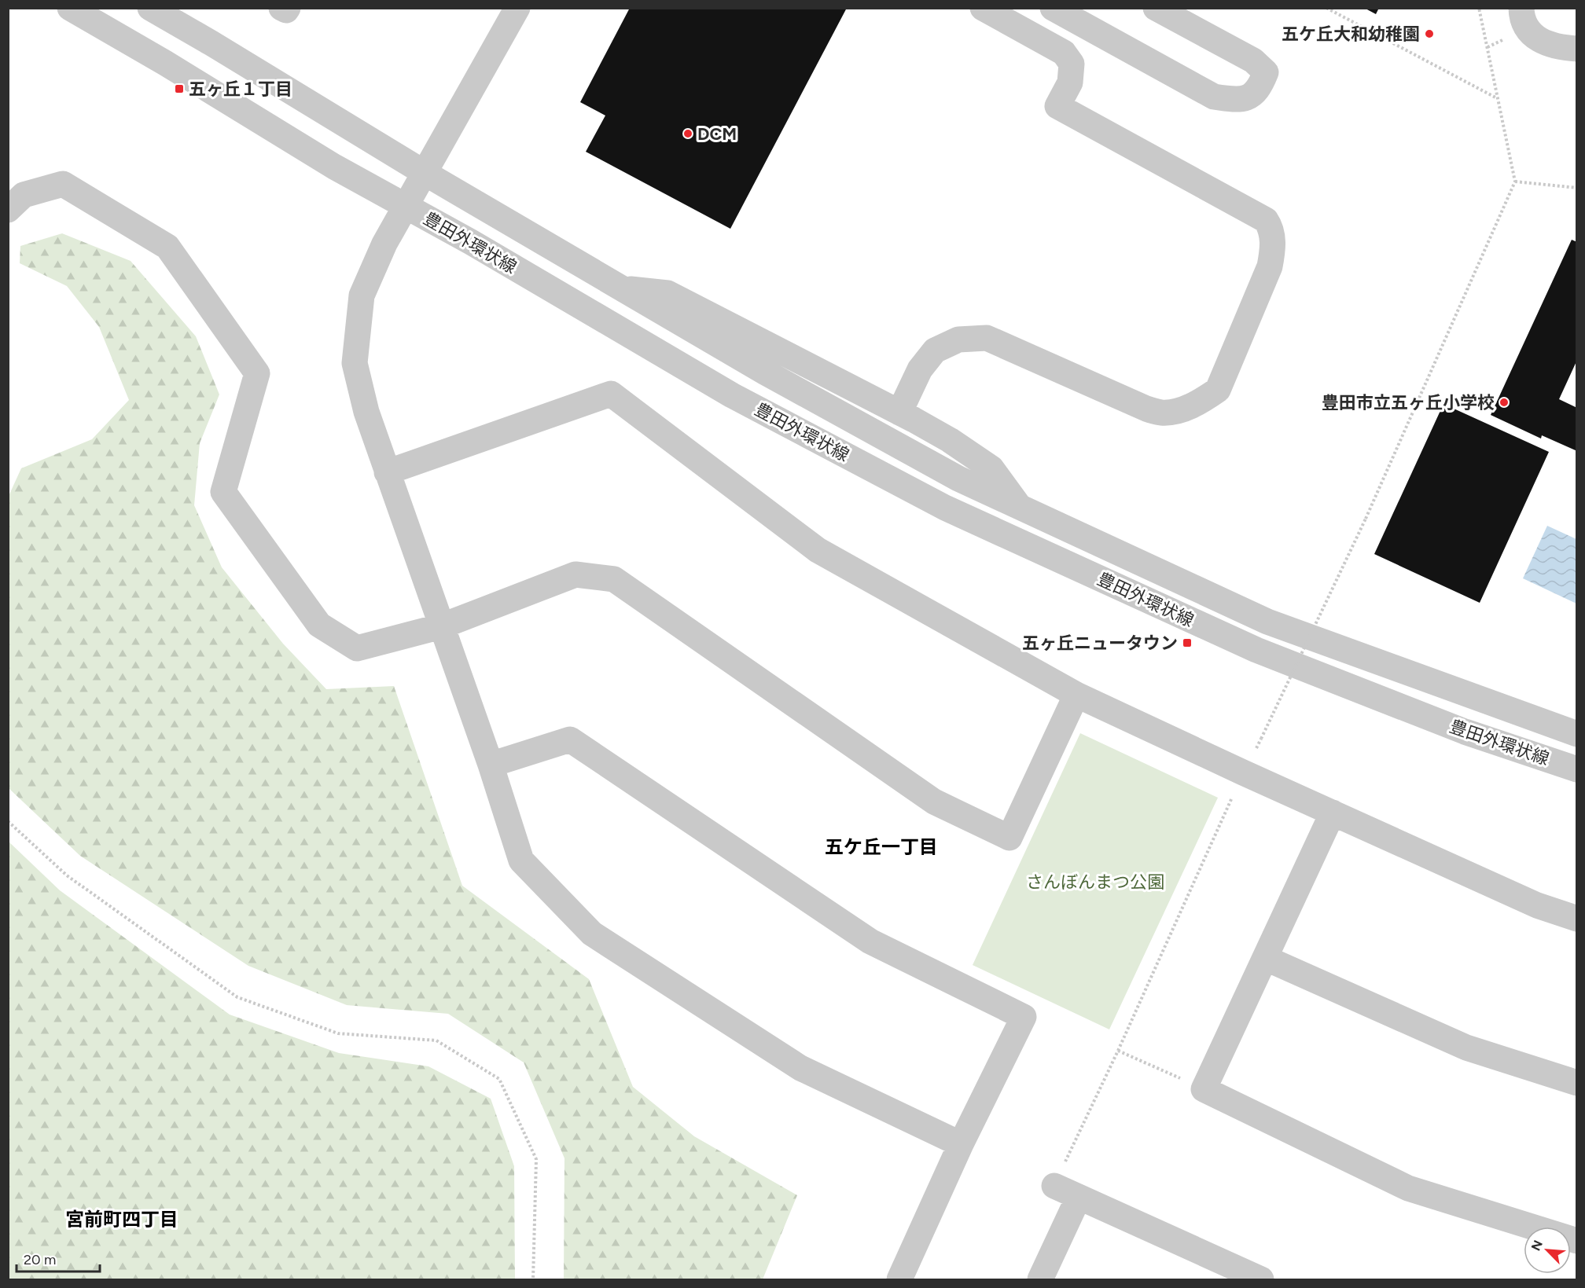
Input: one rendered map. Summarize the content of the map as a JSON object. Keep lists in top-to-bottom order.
{
  "streets": {
    "street": ["豊田外環状線"]
  },
  "districts": ["五ケ丘一丁目", "宮前町四丁目"],
  "parks": ["さんぼんまつ公園"],
  "places": {
    "other": ["五ケ丘大和幼稚園", "DCM", "豊田市立五ヶ丘小学校"],
    "transit": ["五ヶ丘１丁目", "五ヶ丘ニュータウン"]
  },
  "scale_bar": "20 m",
  "north": "top left"
}
